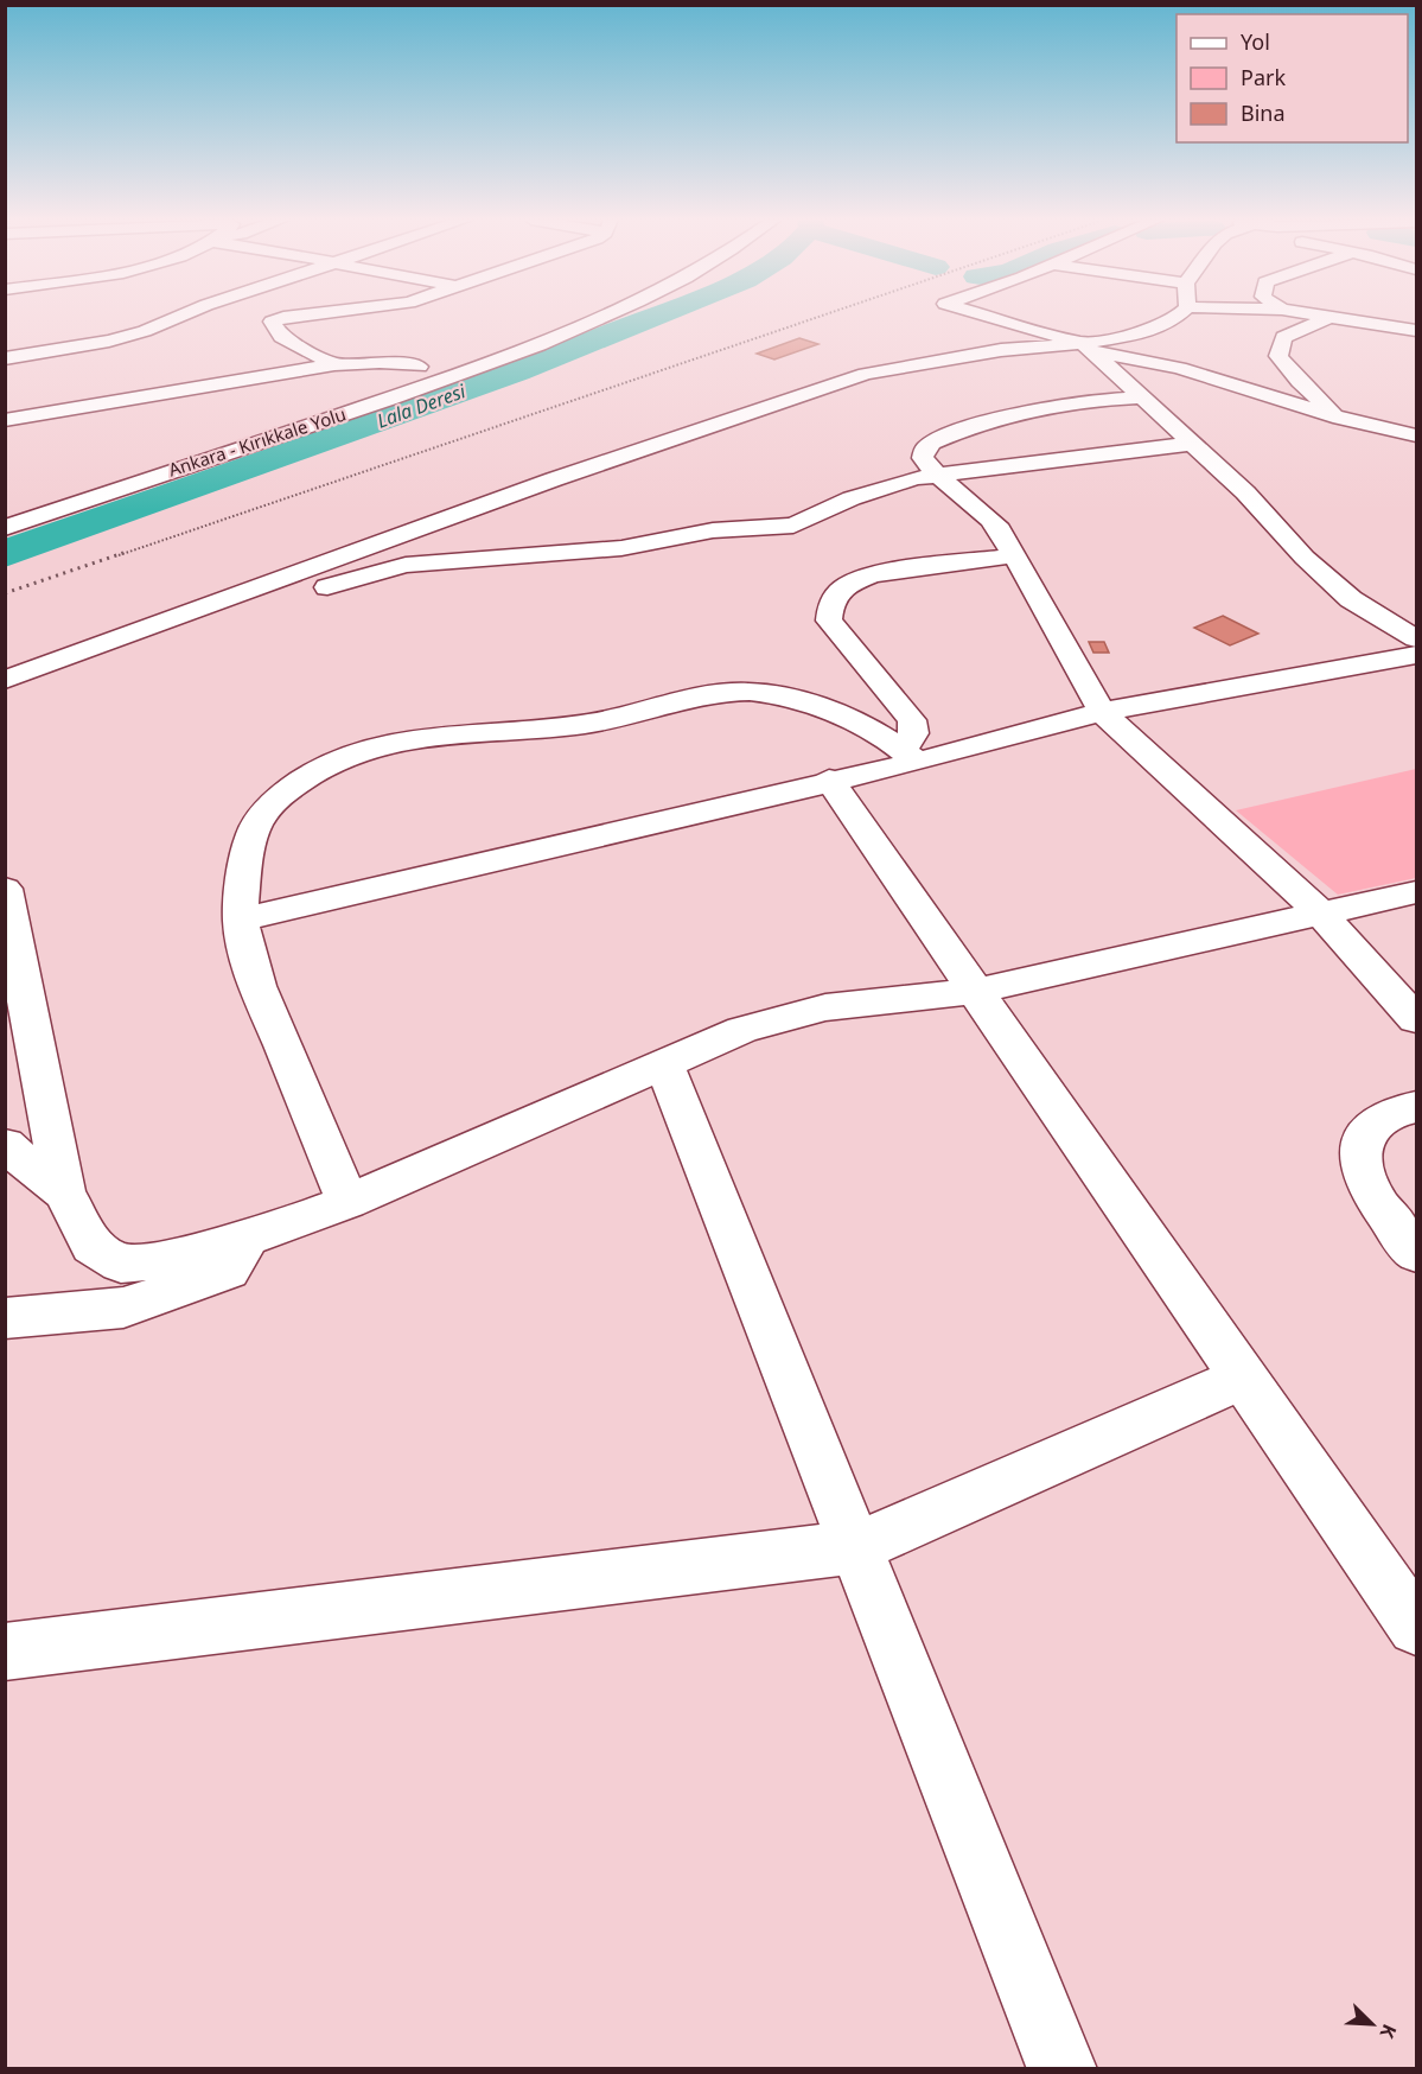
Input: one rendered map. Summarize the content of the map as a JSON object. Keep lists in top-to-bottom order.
{
  "streets": {
    "main road": ["Ankara - Kırıkkale Yolu"]
  },
  "water": ["Lala Deresi"],
  "legend": ["Yol", "Park", "Bina"],
  "north": "bottom right"
}
